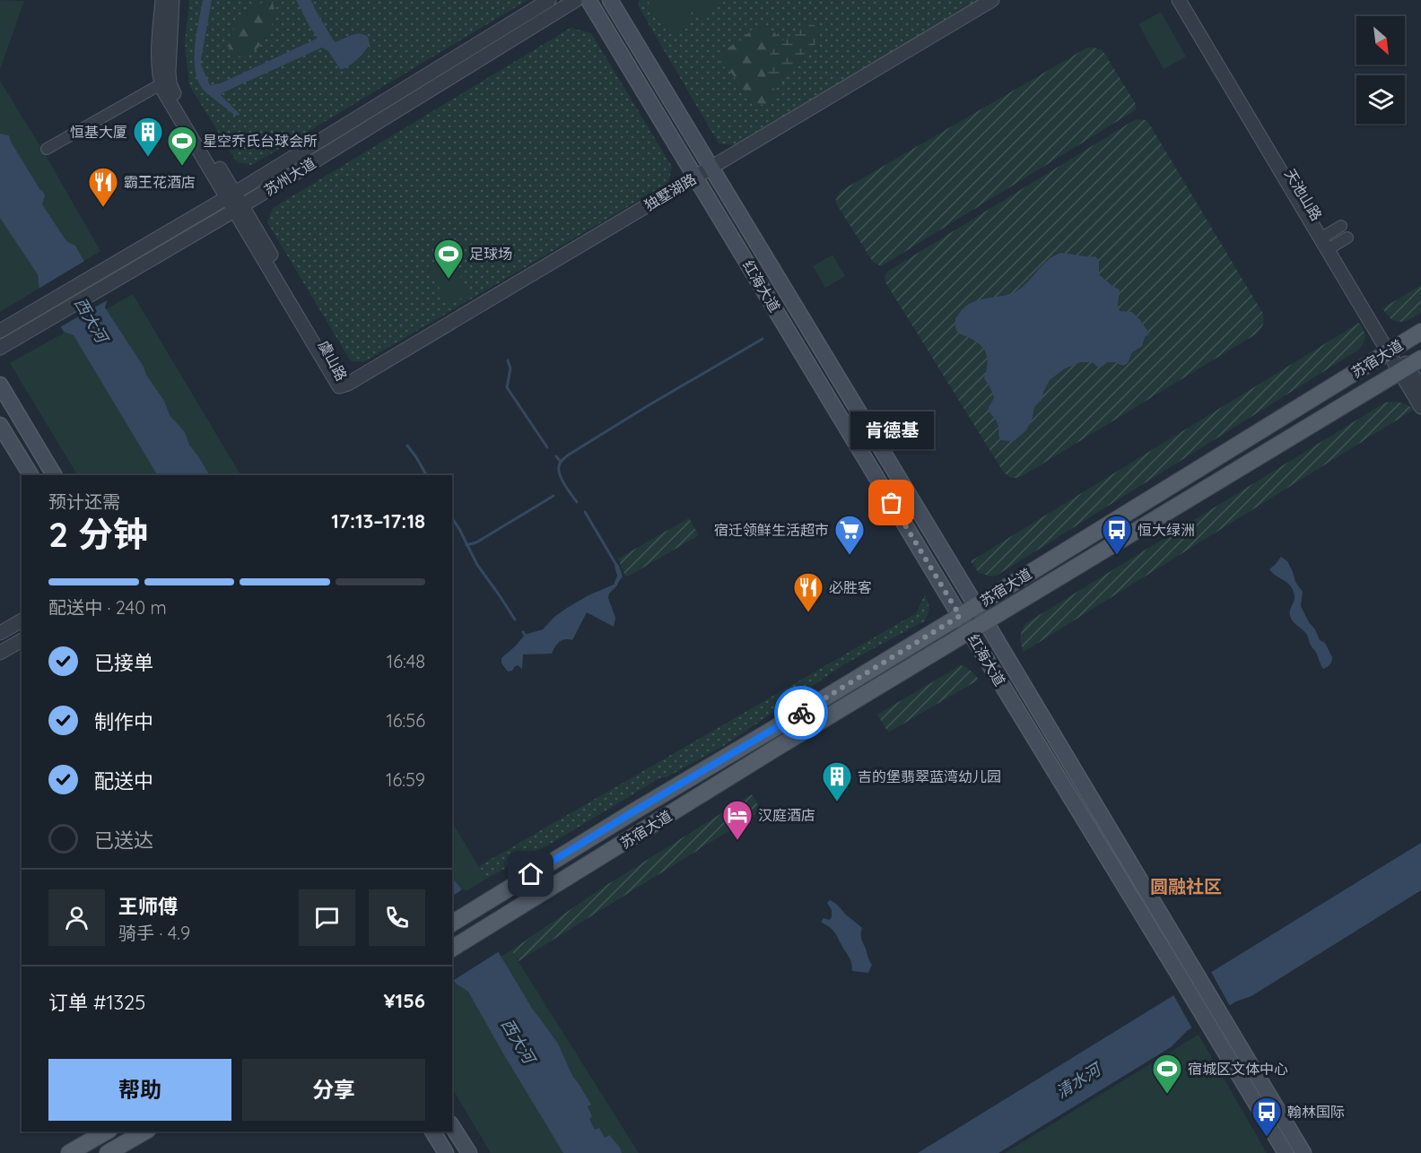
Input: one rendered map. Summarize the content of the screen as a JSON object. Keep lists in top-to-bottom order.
{
  "streets": {
    "main road": ["红海大道", "苏宿大道"],
    "street": [
      "苏州大道",
      "独墅湖路",
      "天池山路",
      "虞山路"
    ]
  },
  "crossings": [
    ["苏州大道", "虞山路"],
    ["独墅湖路", "红海大道"],
    ["独墅湖路", "虞山路"],
    ["天池山路", "苏宿大道"],
    ["红海大道", "苏宿大道"]
  ],
  "districts": ["圆融社区"],
  "water": ["西大河", "清水河"],
  "places": {
    "building": ["恒基大厦", "吉的堡翡翠蓝湾幼儿园"],
    "sports": ["星空乔氏台球会所", "足球场", "宿城区文体中心"],
    "restaurant": ["霸王花酒店", "必胜客"],
    "other": ["肯德基"],
    "supermarket": ["宿迁领鲜生活超市"],
    "bus stop": ["恒大绿洲", "翰林国际"],
    "hotel": ["汉庭酒店"]
  },
  "north": "bottom right",
  "page": {
    "bubble": "肯德基",
    "heading": ["2 分钟", "预计还需", "17:13–17:18"],
    "panel": [
      "王师傅",
      "骑手 · 4.9",
      "订单 #1325",
      "¥156"
    ],
    "bar": "配送中 · 240 m",
    "list": [
      ["已接单", "16:48"],
      ["制作中", "16:56"],
      ["配送中", "16:59"],
      "已送达"
    ],
    "buttons": ["帮助", "分享"]
  }
}
